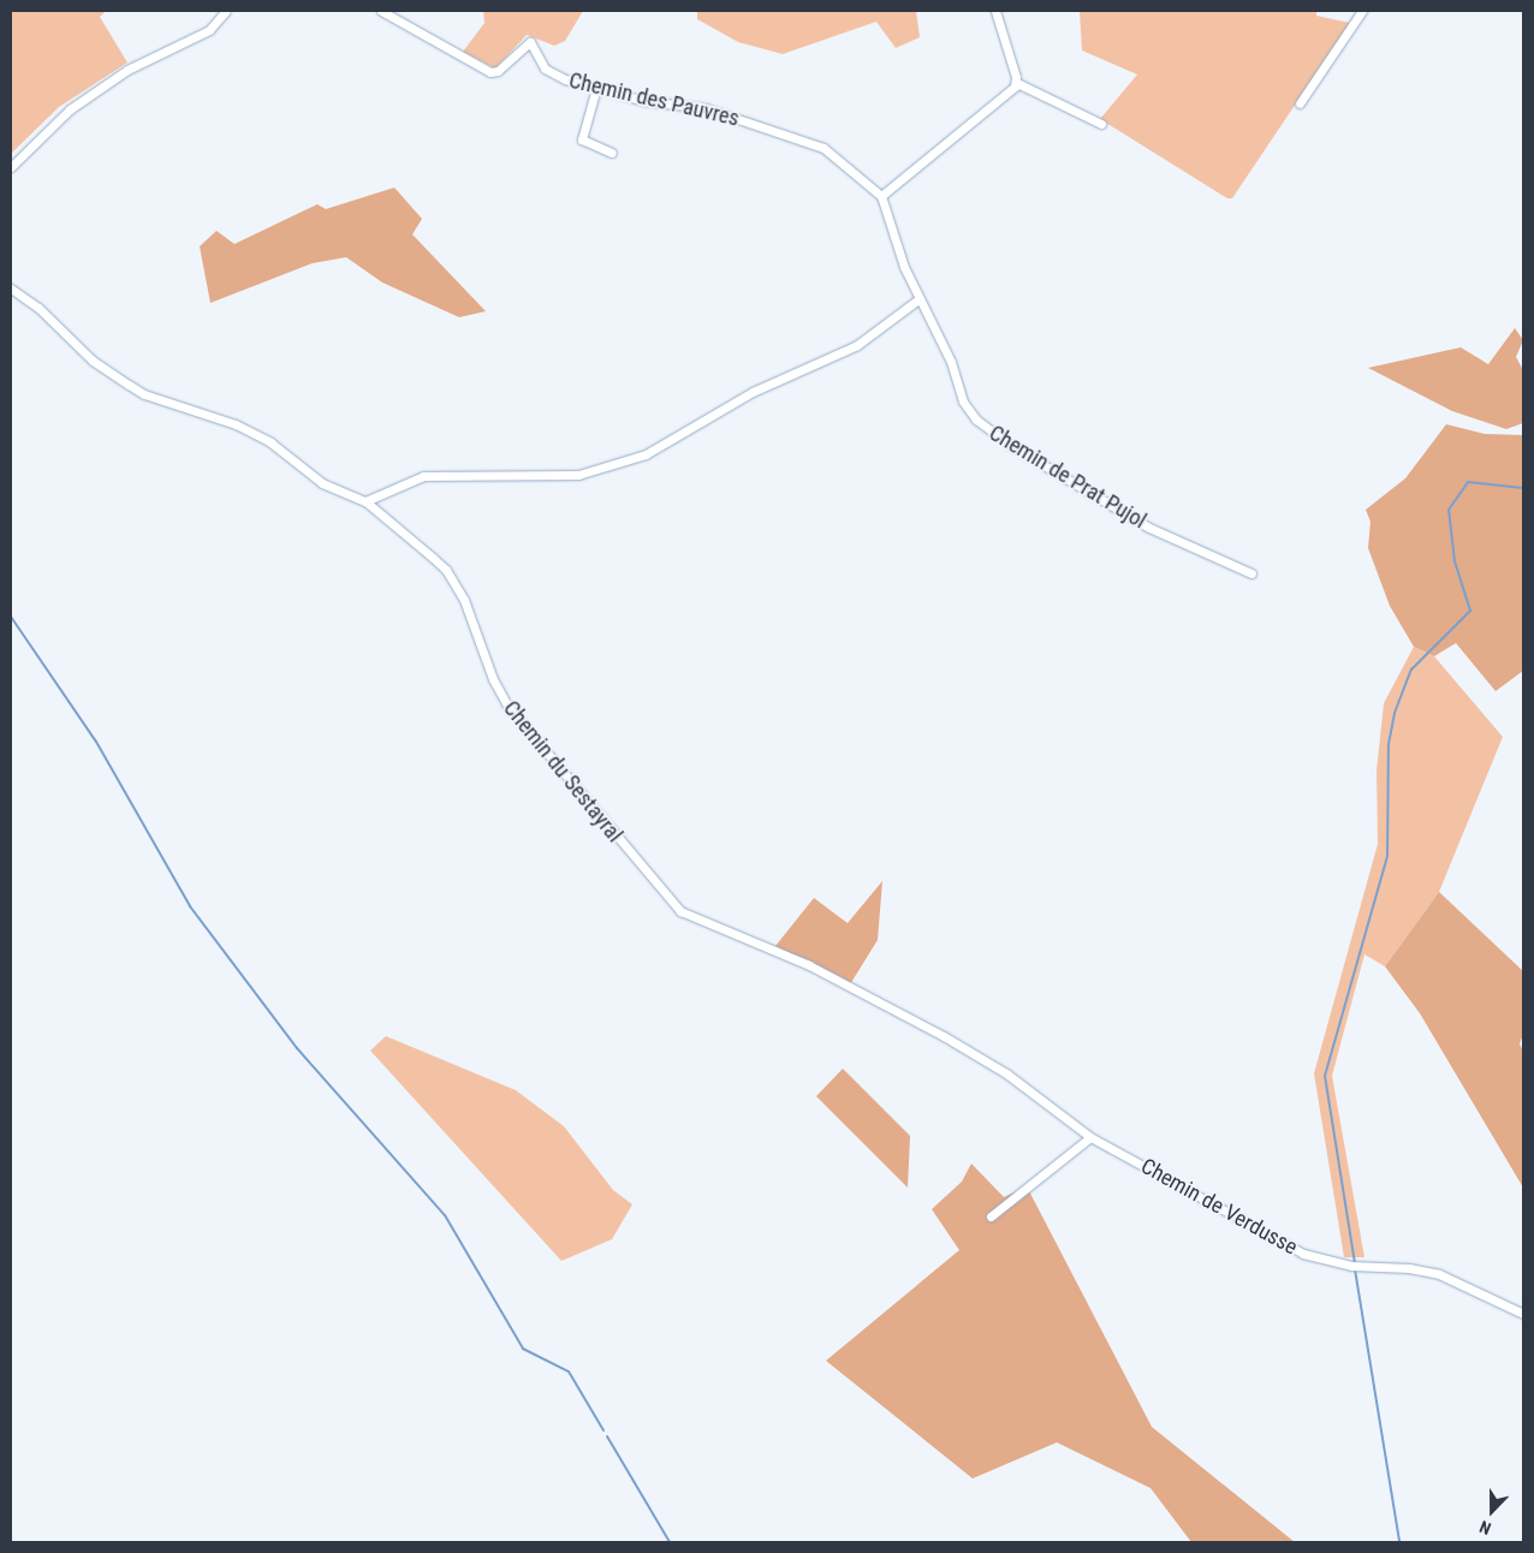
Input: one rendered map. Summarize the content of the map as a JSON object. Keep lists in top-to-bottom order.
{
  "streets": {
    "street": [
      "Chemin des Pauvres",
      "Chemin de Prat Pujol",
      "Chemin du Sestayral",
      "Chemin de Verdusse"
    ]
  },
  "crossings": [
    ["Chemin des Pauvres", "Chemin de Prat Pujol"],
    ["Chemin du Sestayral", "Chemin de Verdusse"]
  ],
  "north": "bottom"
}
